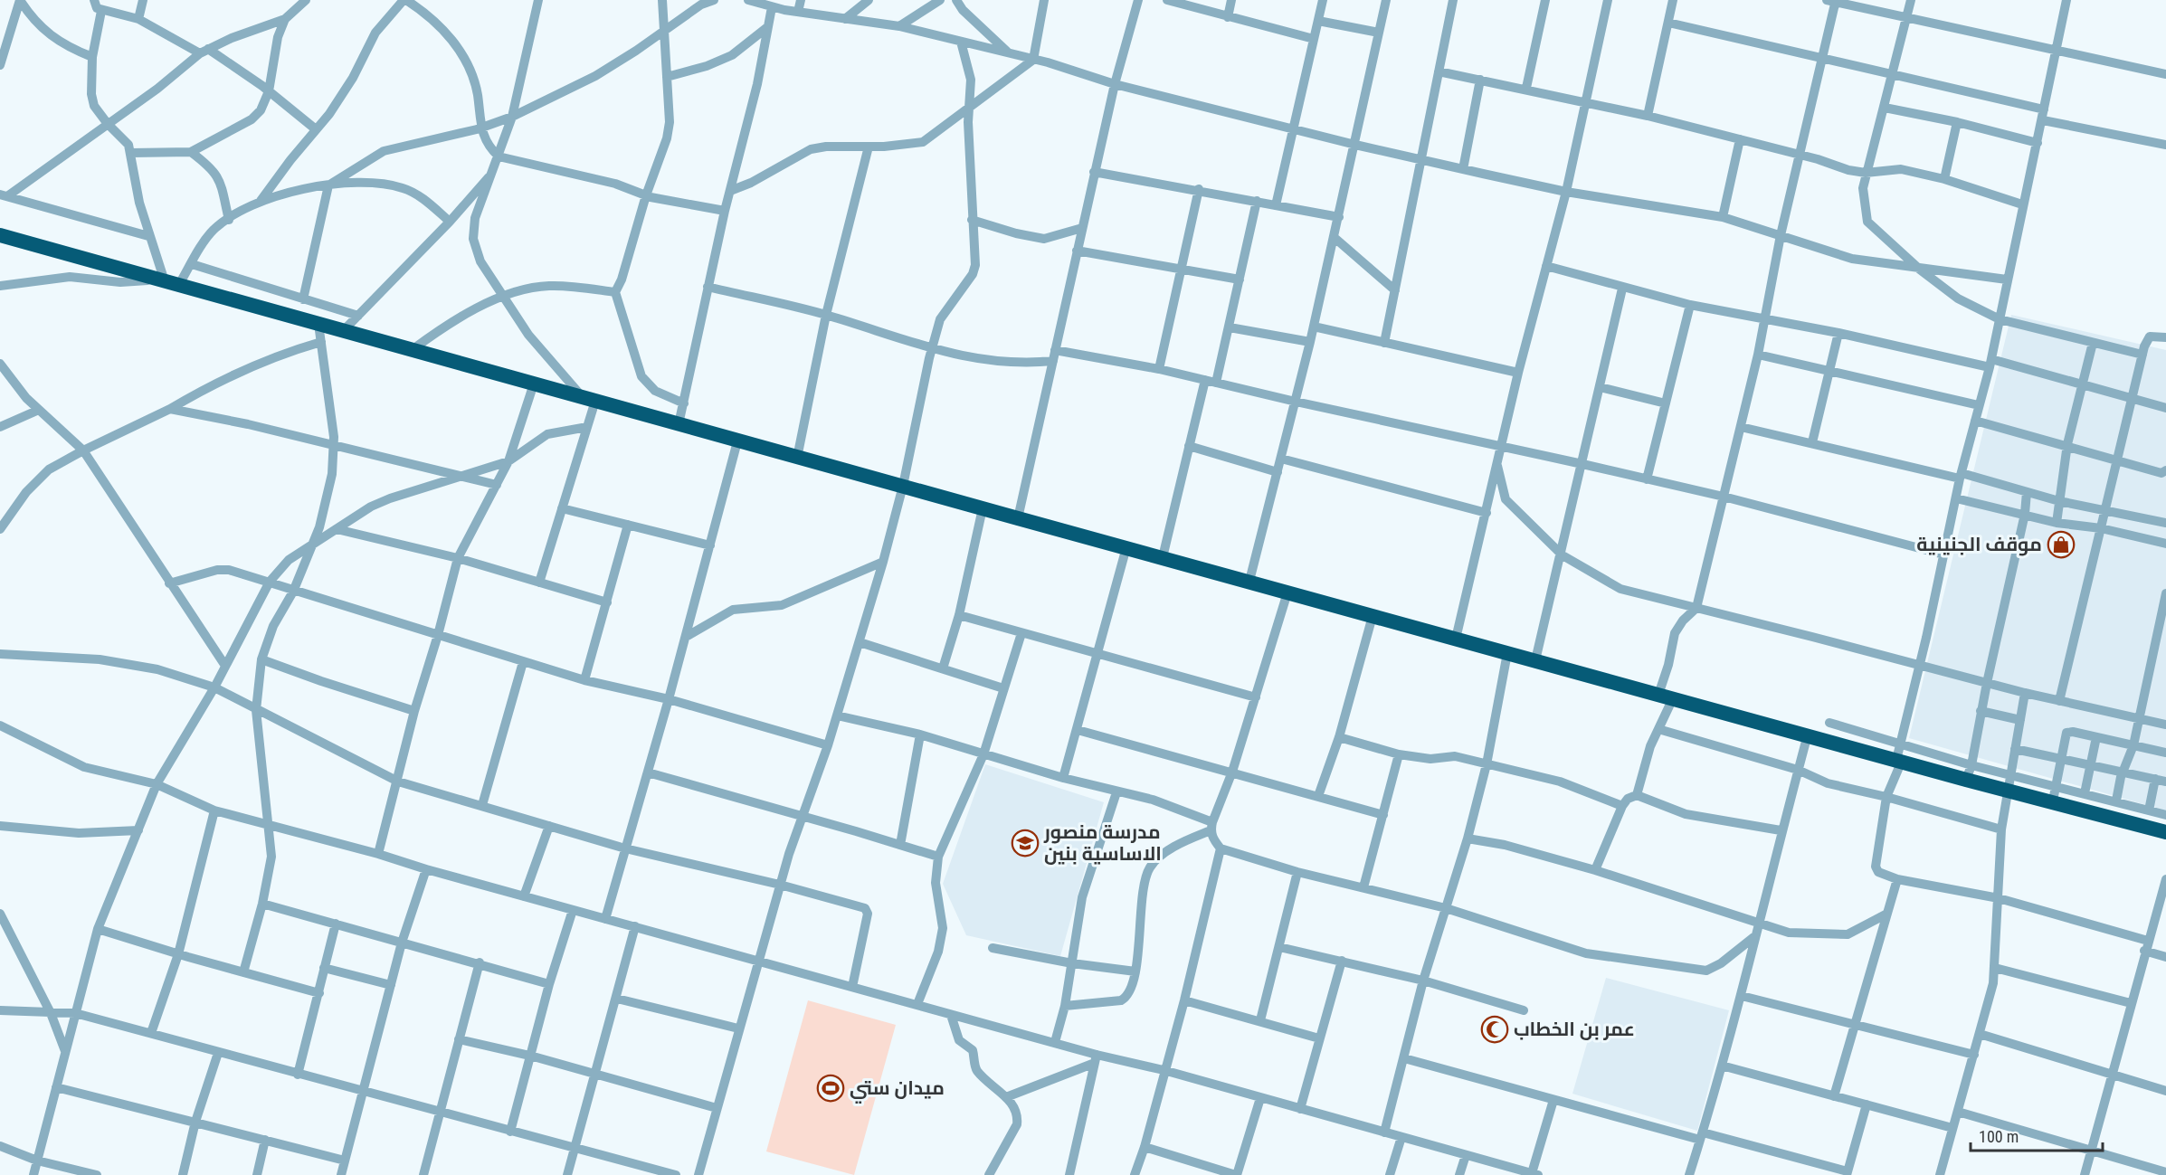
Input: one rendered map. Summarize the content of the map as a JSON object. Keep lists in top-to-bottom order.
{
  "places": {
    "shop": ["موقف الجنينية"],
    "school or university": ["مدرسة منصور الاساسية بنين"],
    "mosque": ["عمر بن الخطاب"],
    "sports": ["ميدان ستي"]
  },
  "scale_bar": "100 m"
}
